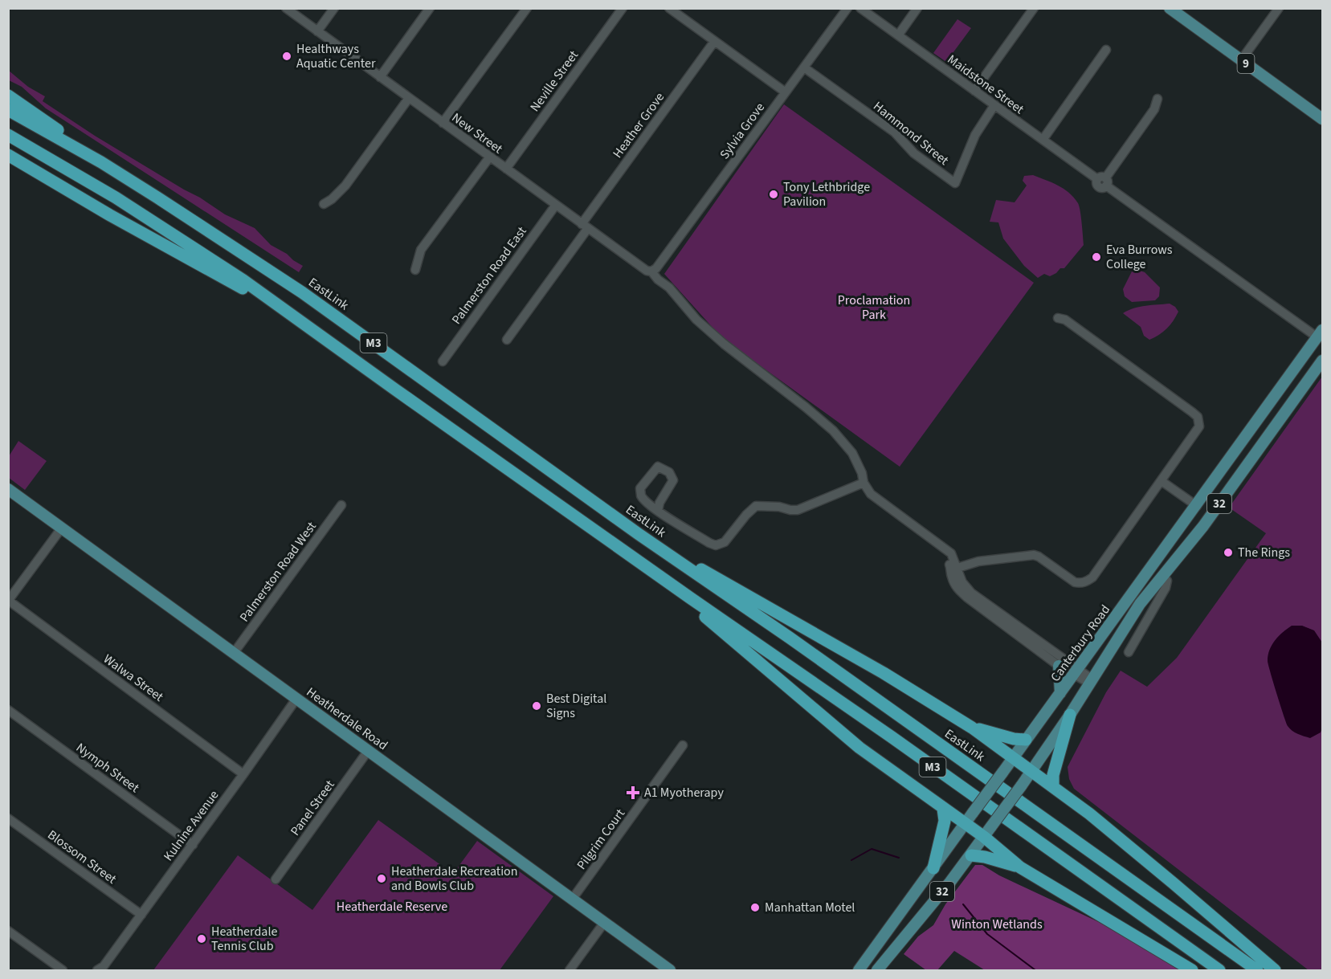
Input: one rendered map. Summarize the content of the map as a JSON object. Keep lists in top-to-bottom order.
{
  "streets": {
    "highway": ["EastLink", "M3"],
    "main road": [
      "9",
      "32",
      "Canterbury Road",
      "Heatherdale Road"
    ],
    "street": [
      "Neville Street",
      "Maidstone Street",
      "Heather Grove",
      "Sylvia Grove",
      "New Street",
      "Hammond Street",
      "Palmerston Road East",
      "Palmerston Road West",
      "Walwa Street",
      "Nymph Street",
      "Panel Street",
      "Kulnine Avenue",
      "Pilgrim Court",
      "Blossom Street"
    ]
  },
  "crossings": [
    ["Neville Street", "New Street"],
    ["Maidstone Street", "Hammond Street"],
    ["Maidstone Street", "Canterbury Road"],
    ["Heather Grove", "New Street"],
    ["Sylvia Grove", "New Street"],
    ["Sylvia Grove", "Hammond Street"],
    ["New Street", "Palmerston Road East"],
    ["Palmerston Road West", "Heatherdale Road"],
    ["Walwa Street", "Kulnine Avenue"],
    ["Heatherdale Road", "Panel Street"],
    ["Heatherdale Road", "Kulnine Avenue"],
    ["Heatherdale Road", "Pilgrim Court"],
    ["Nymph Street", "Kulnine Avenue"],
    ["Kulnine Avenue", "Blossom Street"]
  ],
  "parks": ["Proclamation Park", "Heatherdale Reserve", "Winton Wetlands"],
  "places": {
    "other": [
      "Healthways Aquatic Center",
      "Tony Lethbridge Pavilion",
      "Eva Burrows College",
      "The Rings",
      "Best Digital Signs",
      "Heatherdale Recreation and Bowls Club",
      "Manhattan Motel",
      "Heatherdale Tennis Club"
    ],
    "health": ["A1 Myotherapy"]
  }
}
